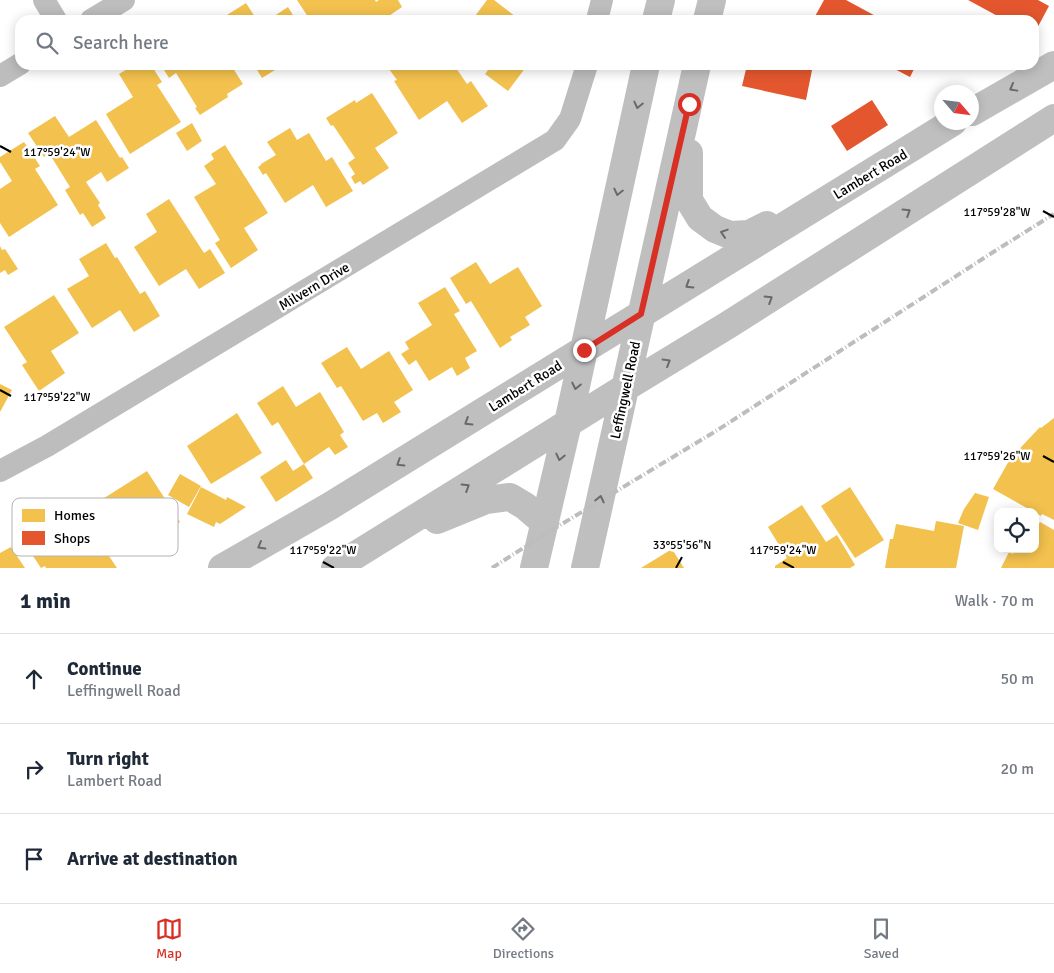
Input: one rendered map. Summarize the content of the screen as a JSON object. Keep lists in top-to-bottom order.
{
  "streets": {
    "main road": ["Lambert Road", "Leffingwell Road"],
    "street": ["Milvern Drive"]
  },
  "crossings": [
    ["Lambert Road", "Leffingwell Road"]
  ],
  "legend": ["Homes", "Shops"],
  "north": "bottom right",
  "page": {
    "search": "Search here",
    "heading": ["1 min", "Walk · 70 m"],
    "list": [
      ["Continue", "Leffingwell Road", "50 m"],
      ["Turn right", "Lambert Road", "20 m"],
      "Arrive at destination"
    ],
    "nav": ["Map", "Directions", "Saved"]
  },
  "coordinates": [
    "117°59'24\"W",
    "117°59'28\"W",
    "117°59'22\"W",
    "117°59'26\"W",
    "33°55'56\"N"
  ]
}
